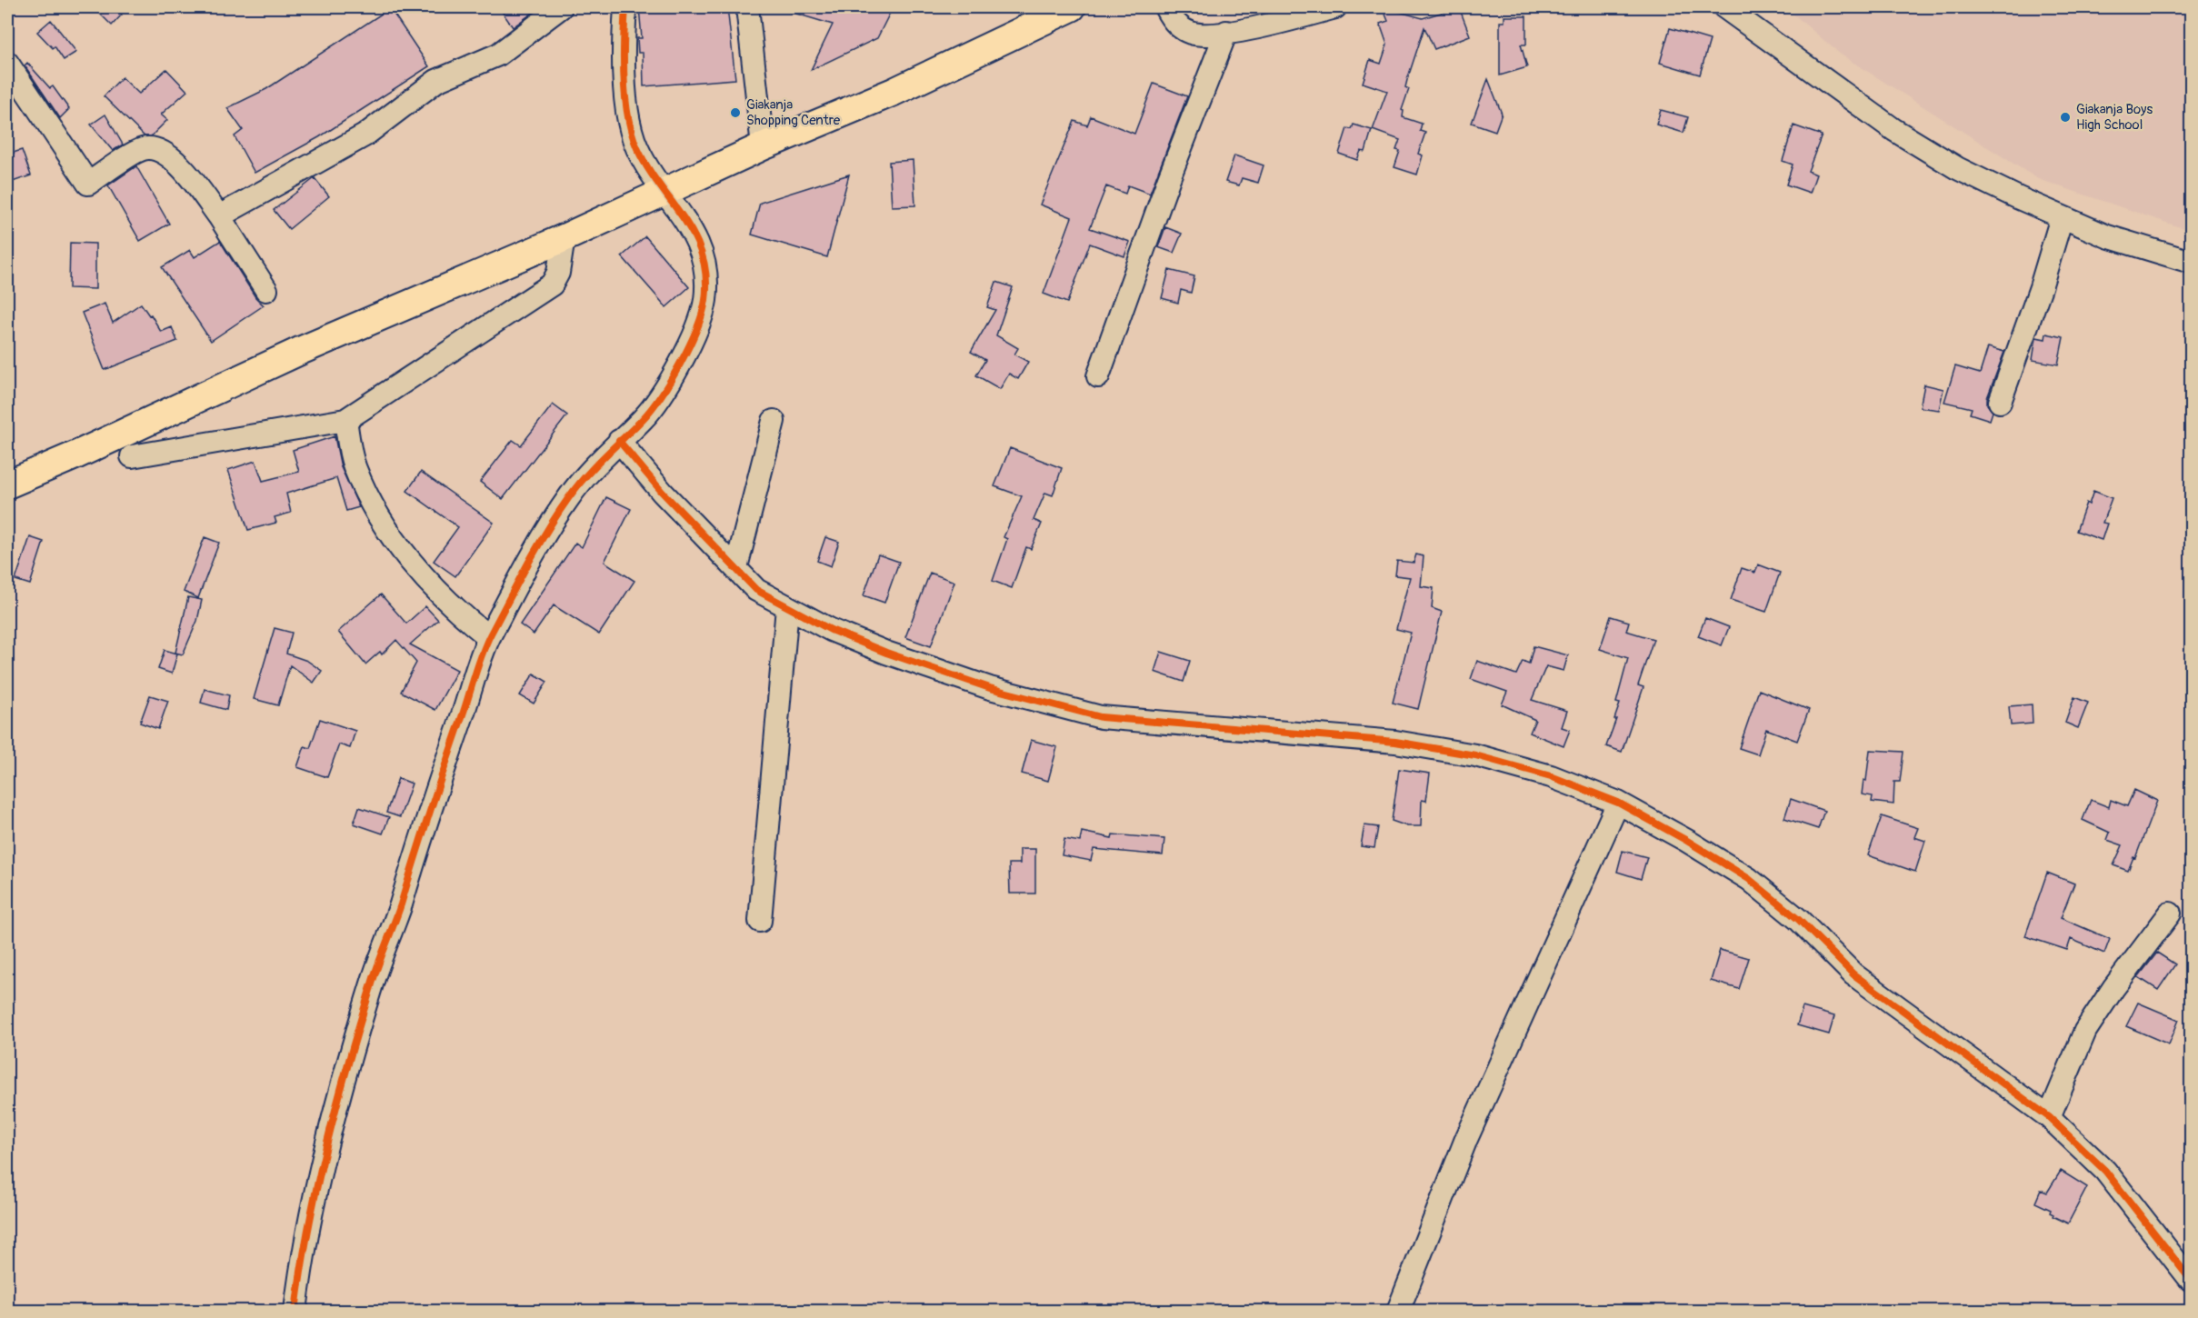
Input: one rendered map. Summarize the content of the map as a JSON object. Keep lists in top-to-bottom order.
{
  "places": ["Giakanja Shopping Centre", "Giakanja Boys High School"]
}
